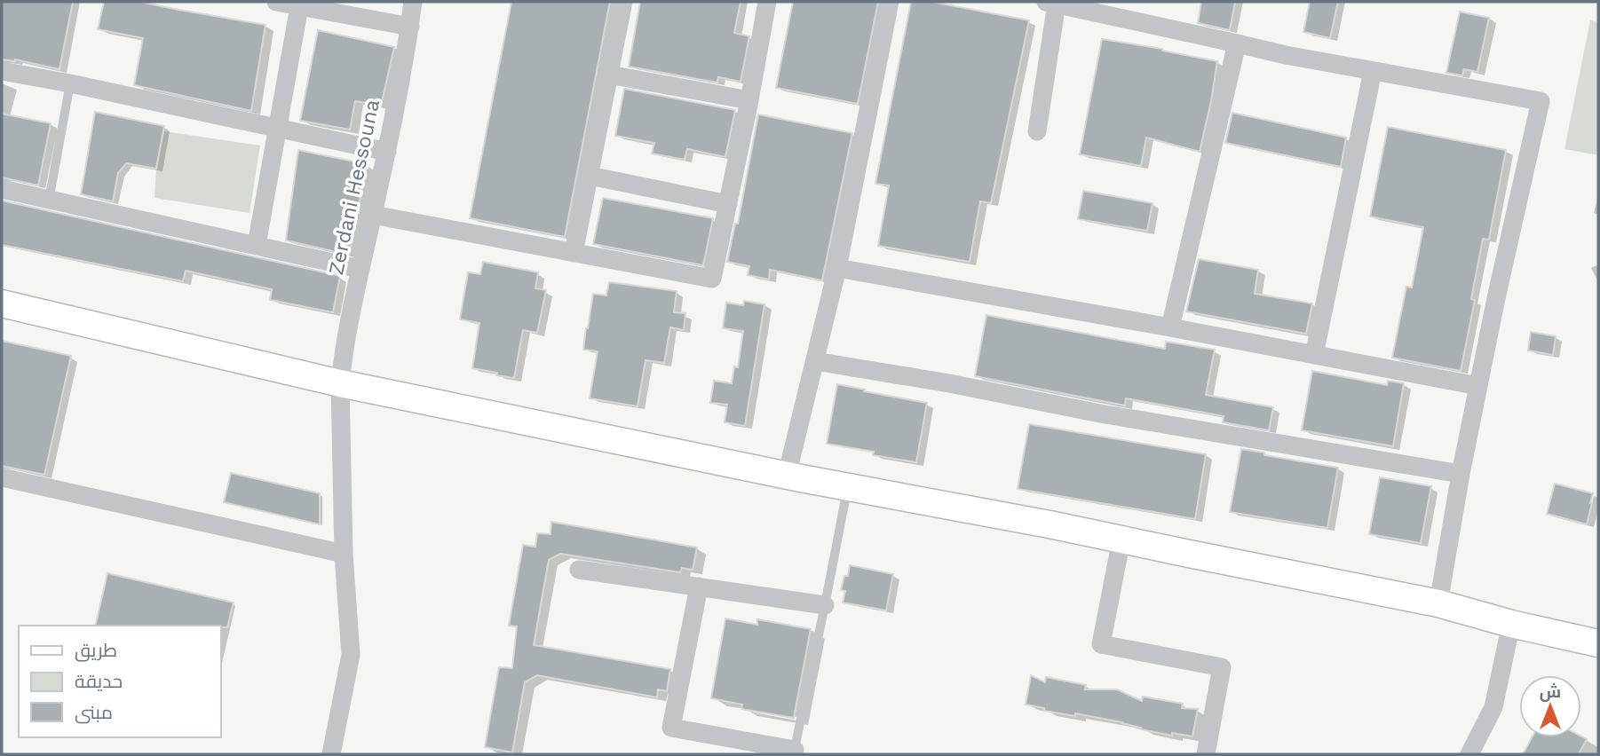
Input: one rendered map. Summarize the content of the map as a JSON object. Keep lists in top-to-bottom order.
{
  "streets": {
    "street": ["Zerdani Hessouna"]
  },
  "legend": ["طريق", "حديقة", "مبنى"],
  "north": "top"
}
